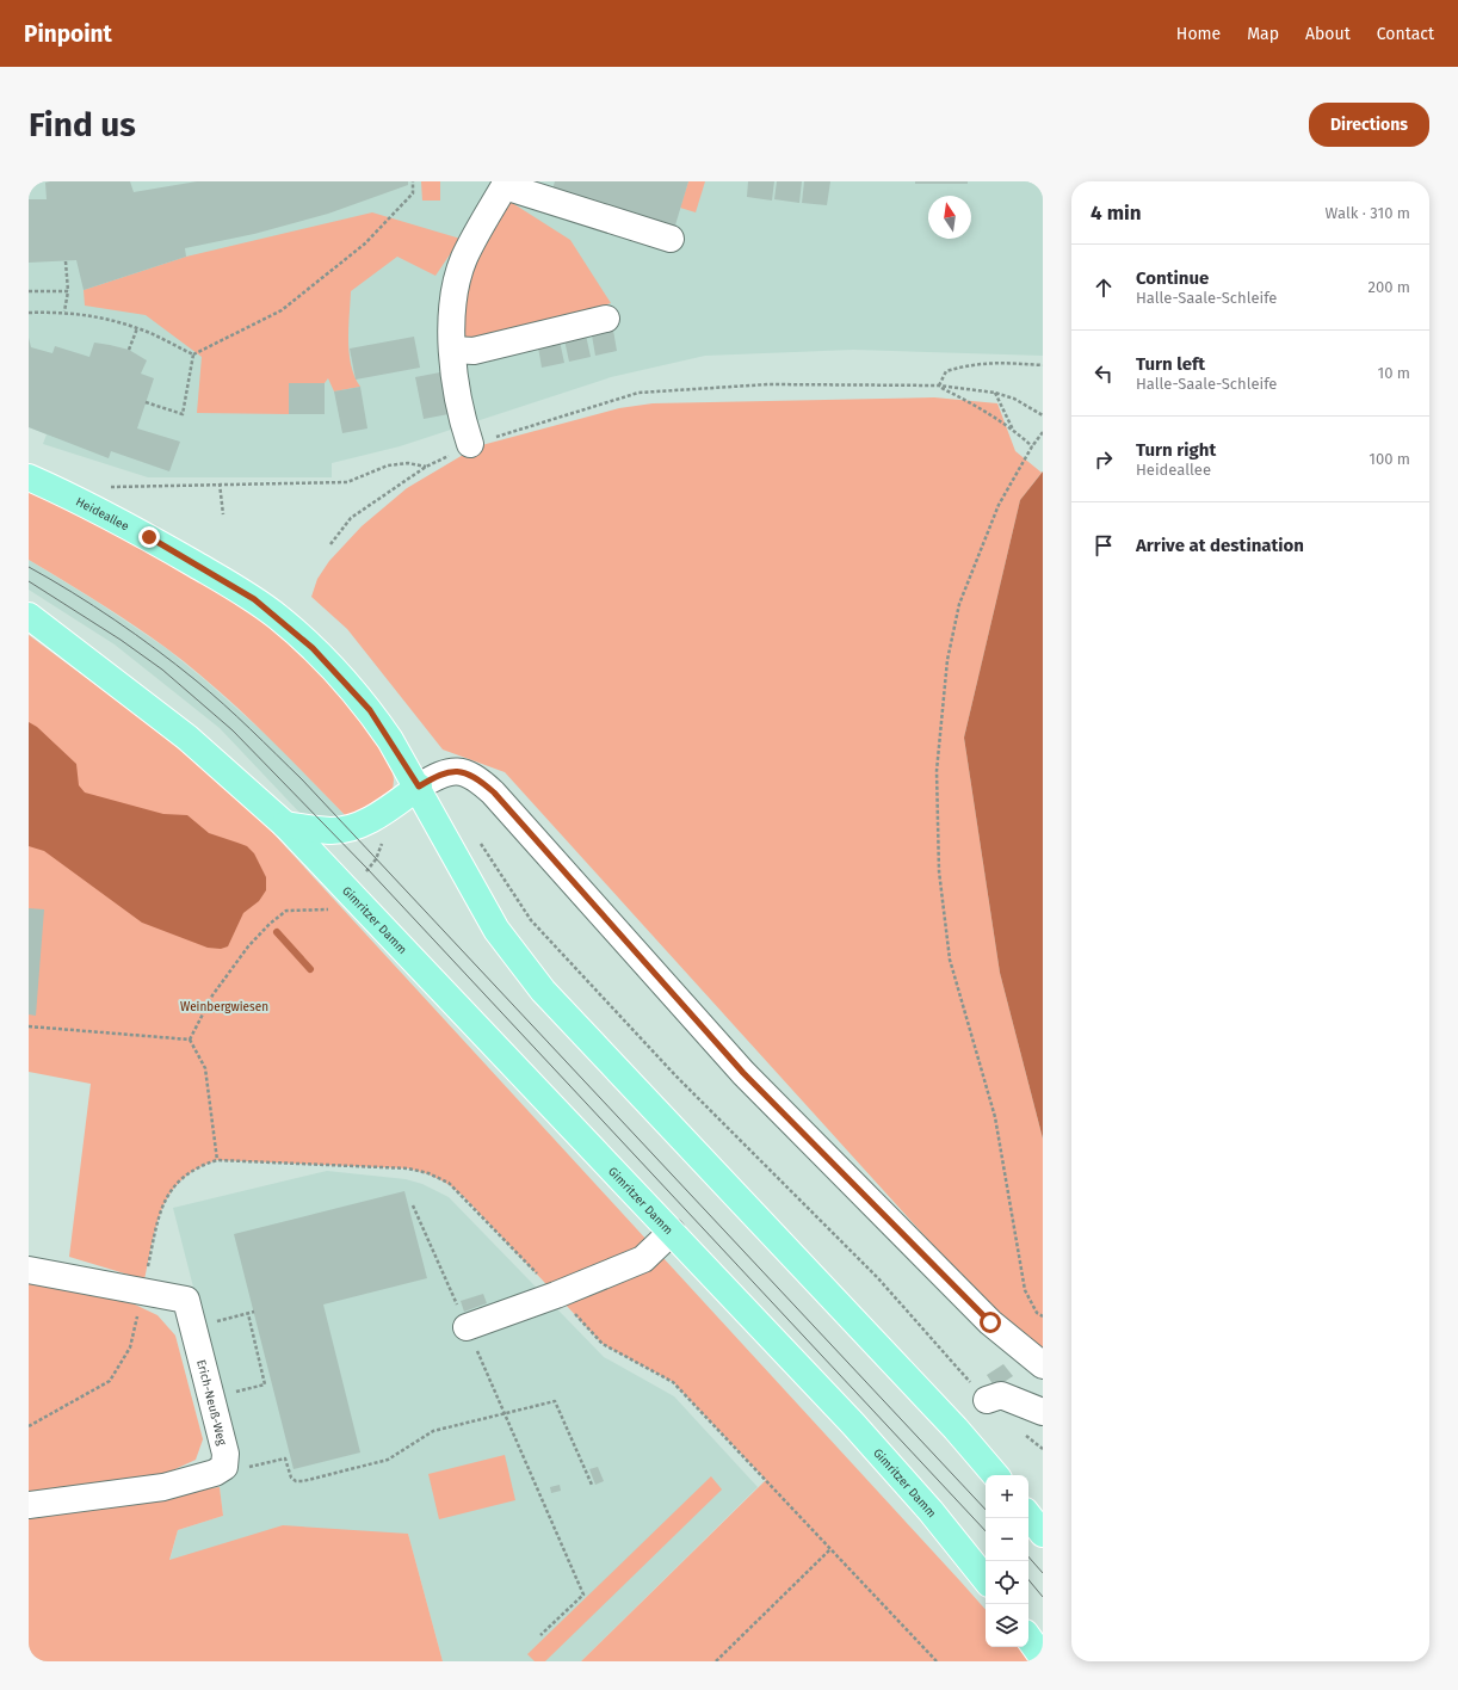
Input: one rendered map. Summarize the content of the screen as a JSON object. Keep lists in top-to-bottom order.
{
  "streets": {
    "main road": ["Heideallee", "Gimritzer Damm"],
    "street": ["Erich-Neuß-Weg"]
  },
  "parks": ["Weinbergwiesen"],
  "north": "top",
  "page": {
    "header": "Pinpoint",
    "nav": [
      "Home",
      "Map",
      "About",
      "Contact"
    ],
    "buttons": "Directions",
    "title": "Find us",
    "heading": ["4 min", "Walk · 310 m"],
    "list": [
      ["Continue", "Halle-Saale-Schleife", "200 m"],
      ["Turn left", "Halle-Saale-Schleife", "10 m"],
      ["Turn right", "Heideallee", "100 m"],
      "Arrive at destination"
    ],
    "map_buttons": ["+", "−"]
  }
}
